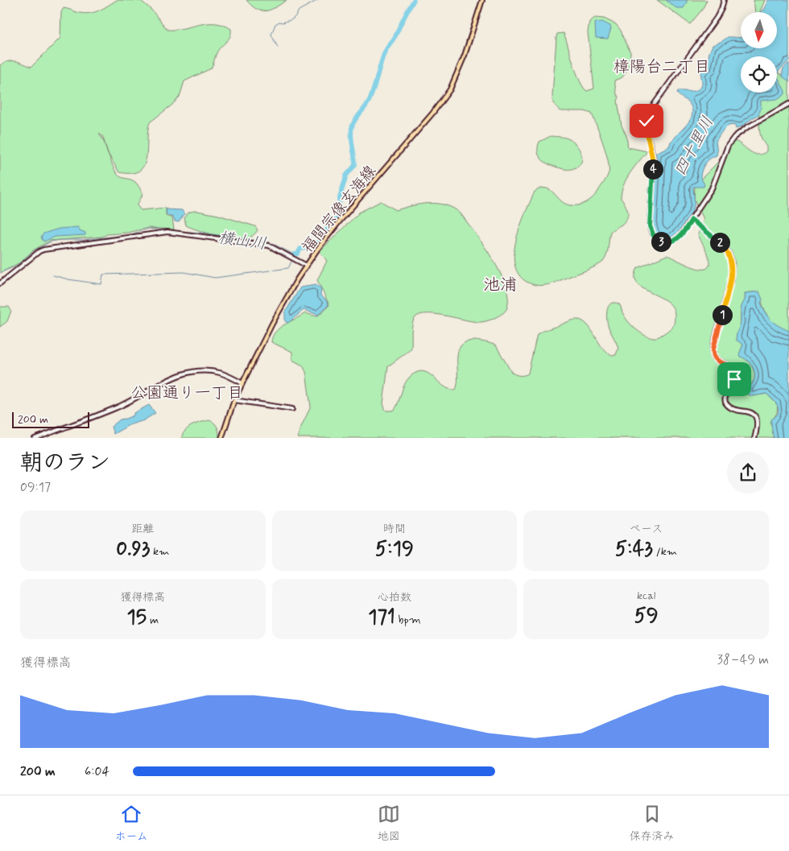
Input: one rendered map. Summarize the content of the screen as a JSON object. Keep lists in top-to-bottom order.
{
  "streets": {
    "main road": ["福間宗像玄海線"]
  },
  "districts": ["樟陽台二丁目", "池浦", "公園通り一丁目"],
  "water": ["四十里川", "横山川"],
  "scale_bar": "200 m",
  "north": "bottom",
  "page": {
    "pins": [
      "4",
      "3",
      "2",
      "1"
    ],
    "scale": "200 m",
    "heading": ["朝のラン", "09:17"],
    "stats": [
      ["距離", "0.93 km"],
      ["時間", "5:19"],
      ["ペース", "5:43 /km"],
      ["獲得標高", "15 m"],
      ["心拍数", "171 bpm"],
      ["kcal", "59"]
    ],
    "chart": ["獲得標高", "38–49 m"],
    "list": [
      {
        "name": "200 m",
        "note": "6:04"
      }
    ],
    "tabs": ["ホーム", "地図", "保存済み"]
  }
}
